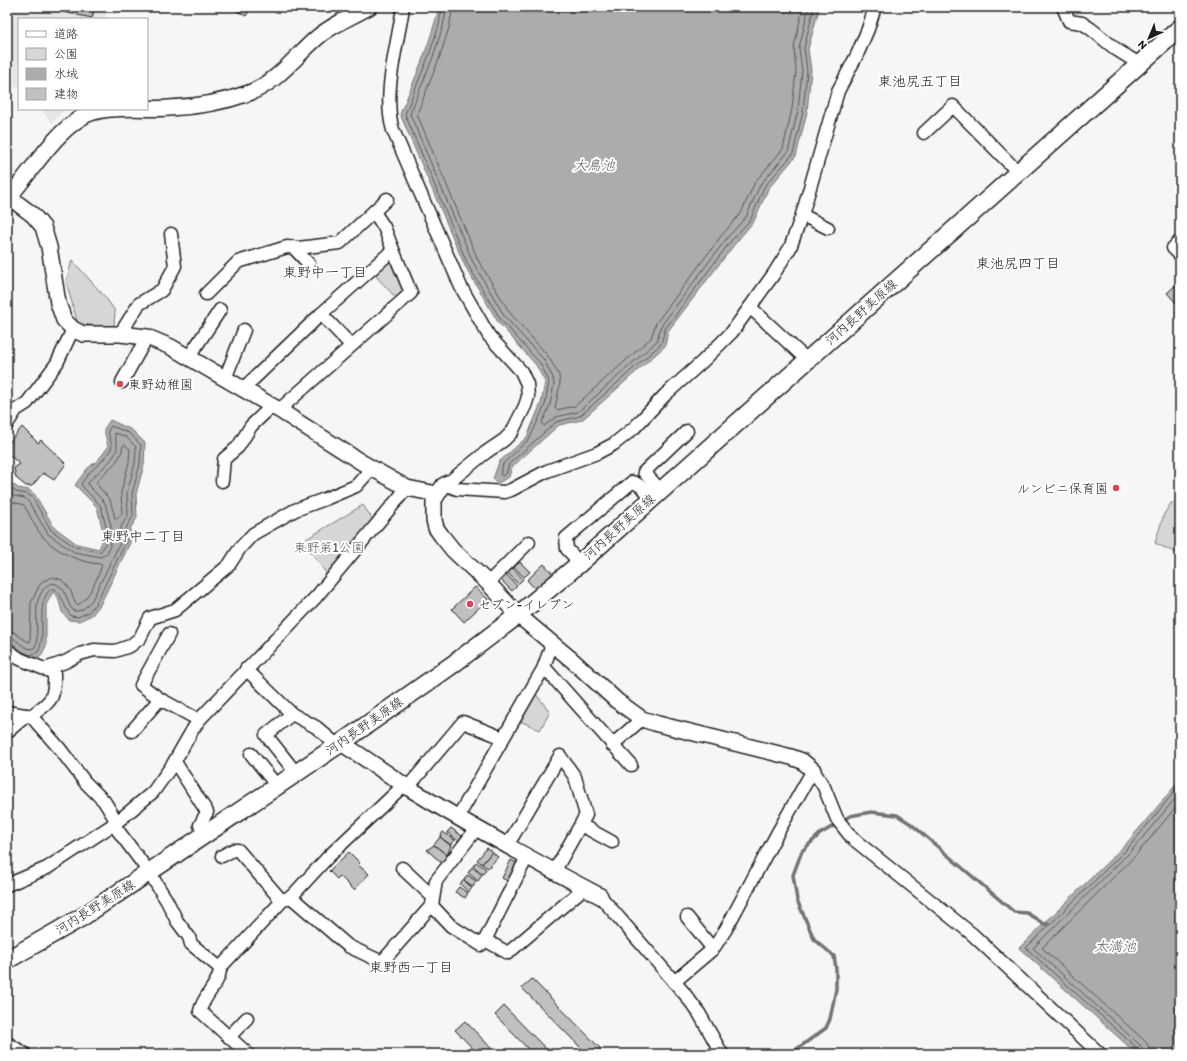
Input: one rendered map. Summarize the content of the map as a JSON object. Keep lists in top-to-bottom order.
{
  "streets": {
    "main road": ["河内長野美原線"]
  },
  "districts": [
    "東池尻五丁目",
    "東池尻四丁目",
    "東野中一丁目",
    "東野中二丁目",
    "東野西一丁目"
  ],
  "water": ["大鳥池", "太満池"],
  "parks": ["東野第1公園"],
  "places": ["東野幼稚園", "ルンビニ保育園", "セブン-イレブン"],
  "legend": [
    "道路",
    "公園",
    "水域",
    "建物"
  ],
  "north": "bottom left"
}
